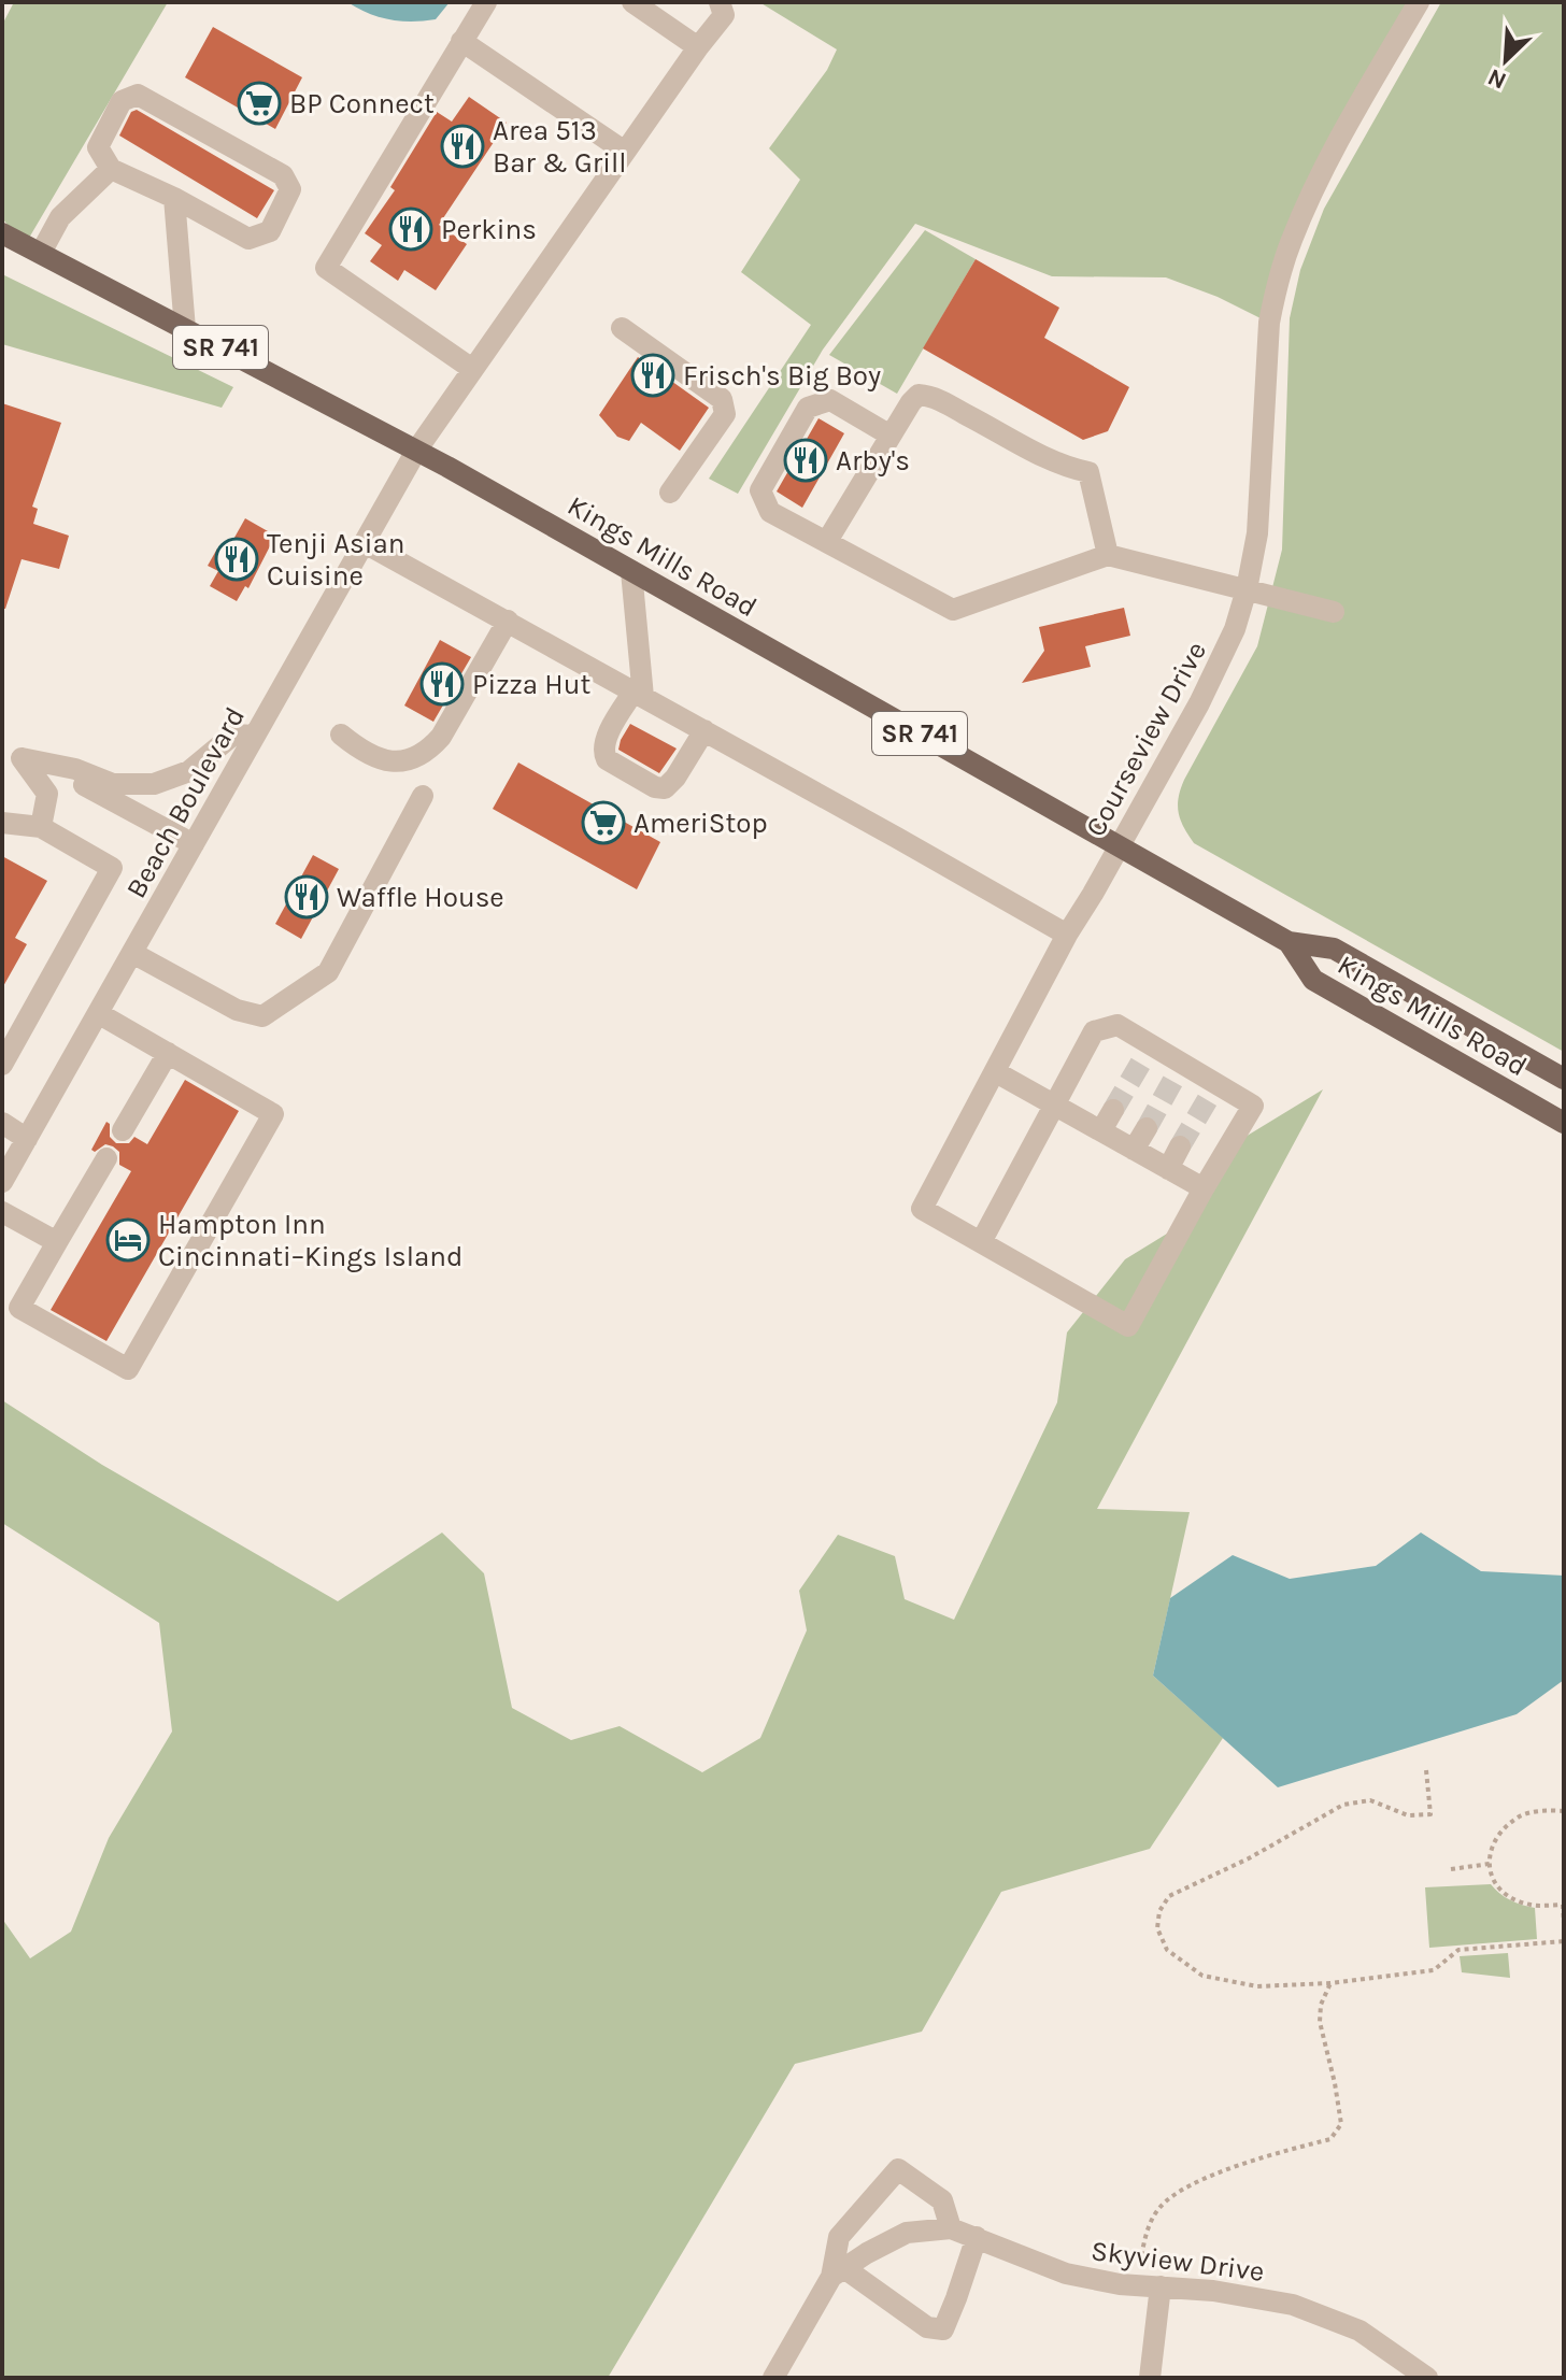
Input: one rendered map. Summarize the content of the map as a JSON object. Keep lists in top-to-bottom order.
{
  "streets": {
    "main road": ["SR 741", "Kings Mills Road"],
    "street": ["Courseview Drive", "Beach Boulevard", "Skyview Drive"]
  },
  "crossings": [
    ["Kings Mills Road", "Courseview Drive"],
    ["Kings Mills Road", "Beach Boulevard"]
  ],
  "places": {
    "supermarket": ["BP Connect", "AmeriStop"],
    "restaurant": [
      "Area 513 Bar & Grill",
      "Perkins",
      "Frisch's Big Boy",
      "Arby's",
      "Tenji Asian Cuisine",
      "Pizza Hut",
      "Waffle House"
    ],
    "hotel": ["Hampton Inn Cincinnati–Kings Island"]
  },
  "north": "bottom left"
}
